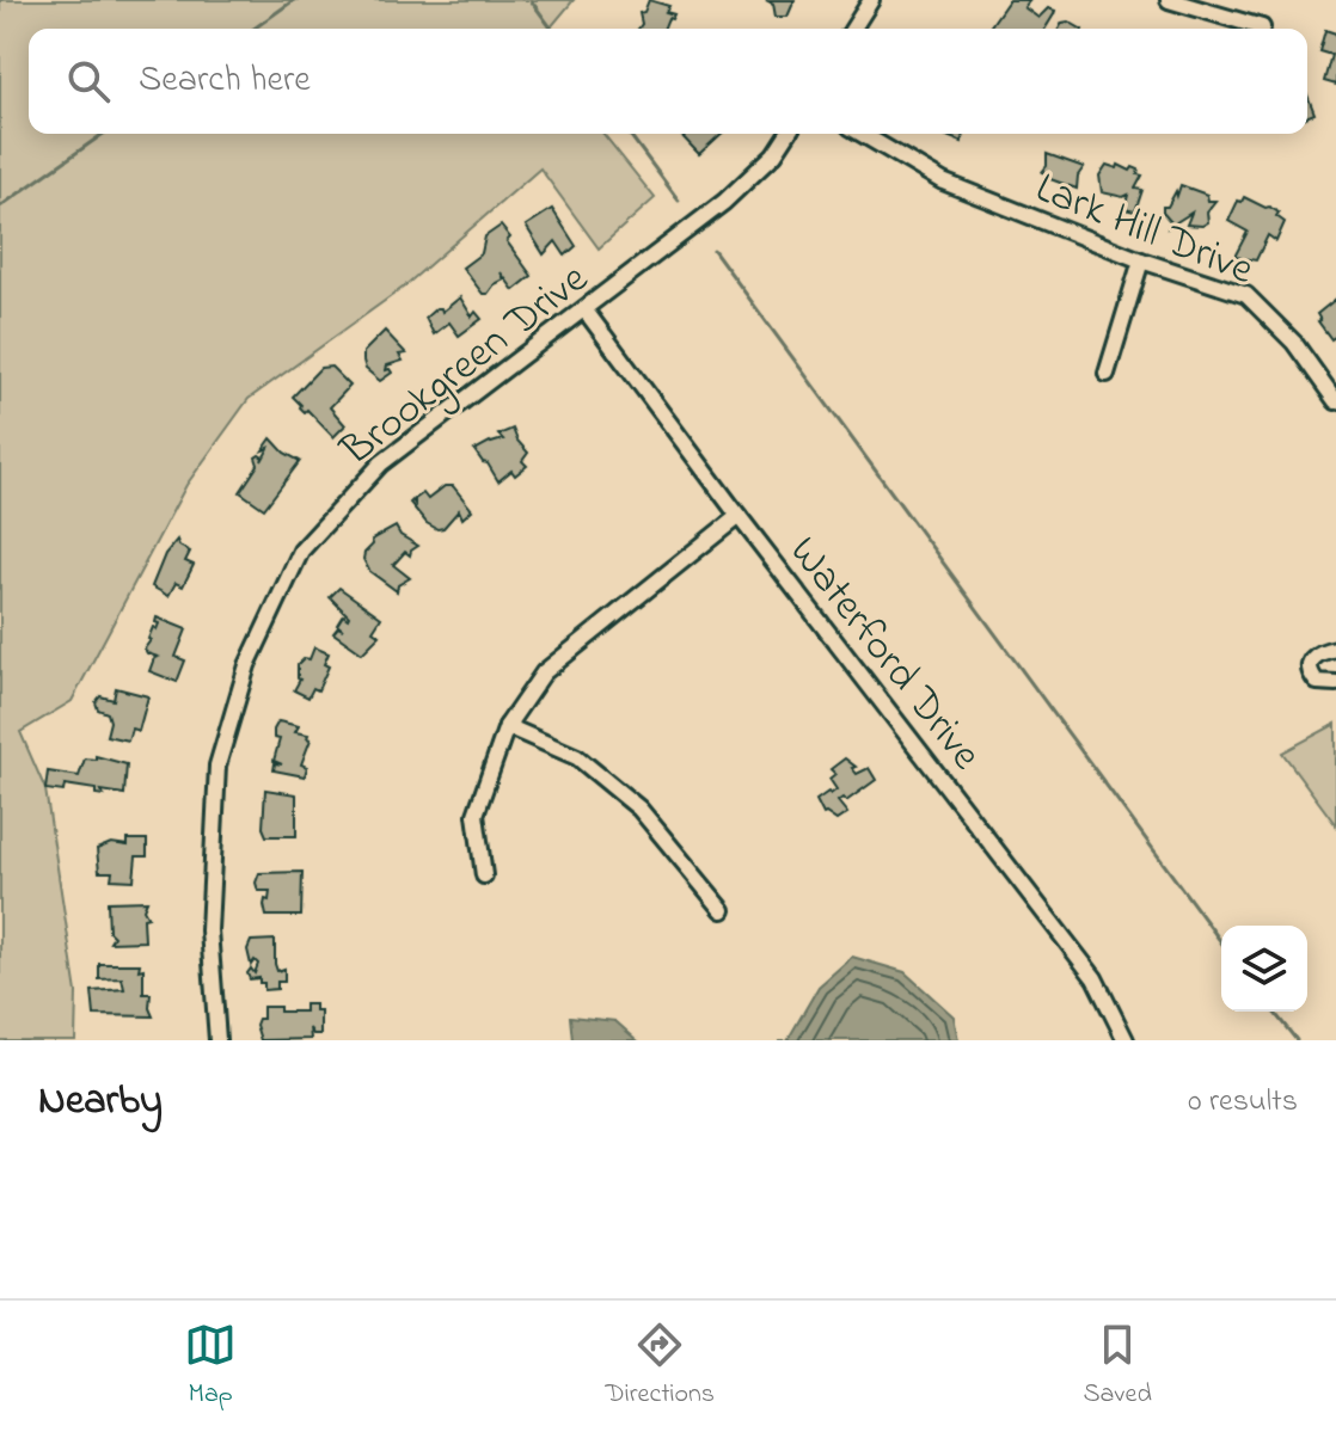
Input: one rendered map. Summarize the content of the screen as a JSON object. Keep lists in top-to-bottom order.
{
  "streets": {
    "street": ["Lark Hill Drive", "Brookgreen Drive", "Waterford Drive"]
  },
  "crossings": [
    ["Brookgreen Drive", "Waterford Drive"]
  ],
  "page": {
    "search": "Search here",
    "heading": ["Nearby", "0 results"],
    "nav": ["Map", "Directions", "Saved"]
  }
}
